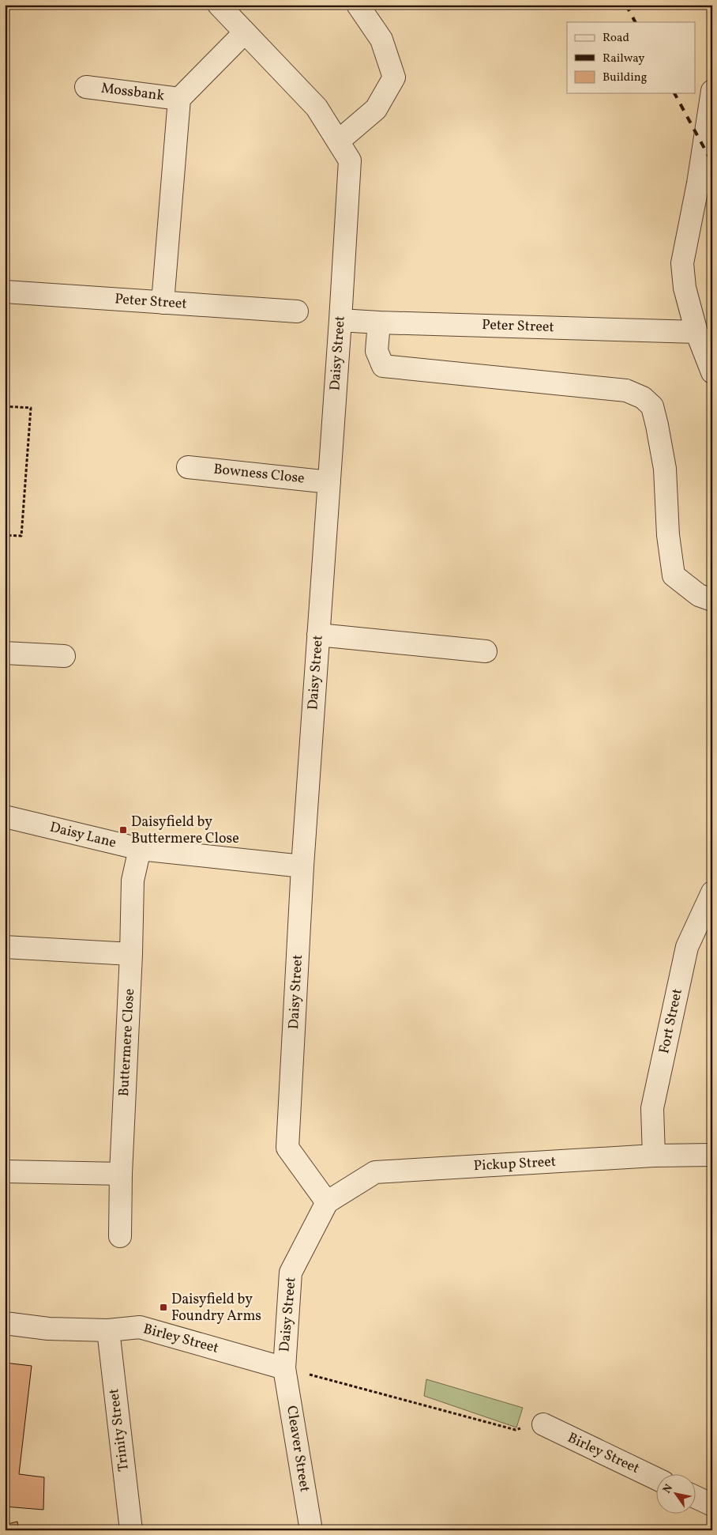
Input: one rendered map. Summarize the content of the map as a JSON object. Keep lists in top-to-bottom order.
{
  "streets": {
    "street": [
      "Mossbank",
      "Peter Street",
      "Daisy Street",
      "Bowness Close",
      "Daisy Lane",
      "Fort Street",
      "Buttermere Close",
      "Pickup Street",
      "Birley Street",
      "Trinity Street",
      "Cleaver Street"
    ]
  },
  "crossings": [
    ["Peter Street", "Daisy Street"],
    ["Daisy Street", "Bowness Close"],
    ["Daisy Street", "Daisy Lane"],
    ["Daisy Street", "Pickup Street"],
    ["Daisy Street", "Birley Street"],
    ["Daisy Street", "Cleaver Street"],
    ["Daisy Lane", "Buttermere Close"],
    ["Fort Street", "Pickup Street"],
    ["Birley Street", "Trinity Street"],
    ["Birley Street", "Cleaver Street"]
  ],
  "places": {
    "transit": ["Daisyfield by Buttermere Close", "Daisyfield by Foundry Arms"]
  },
  "legend": ["Road", "Railway", "Building"],
  "north": "top left"
}
